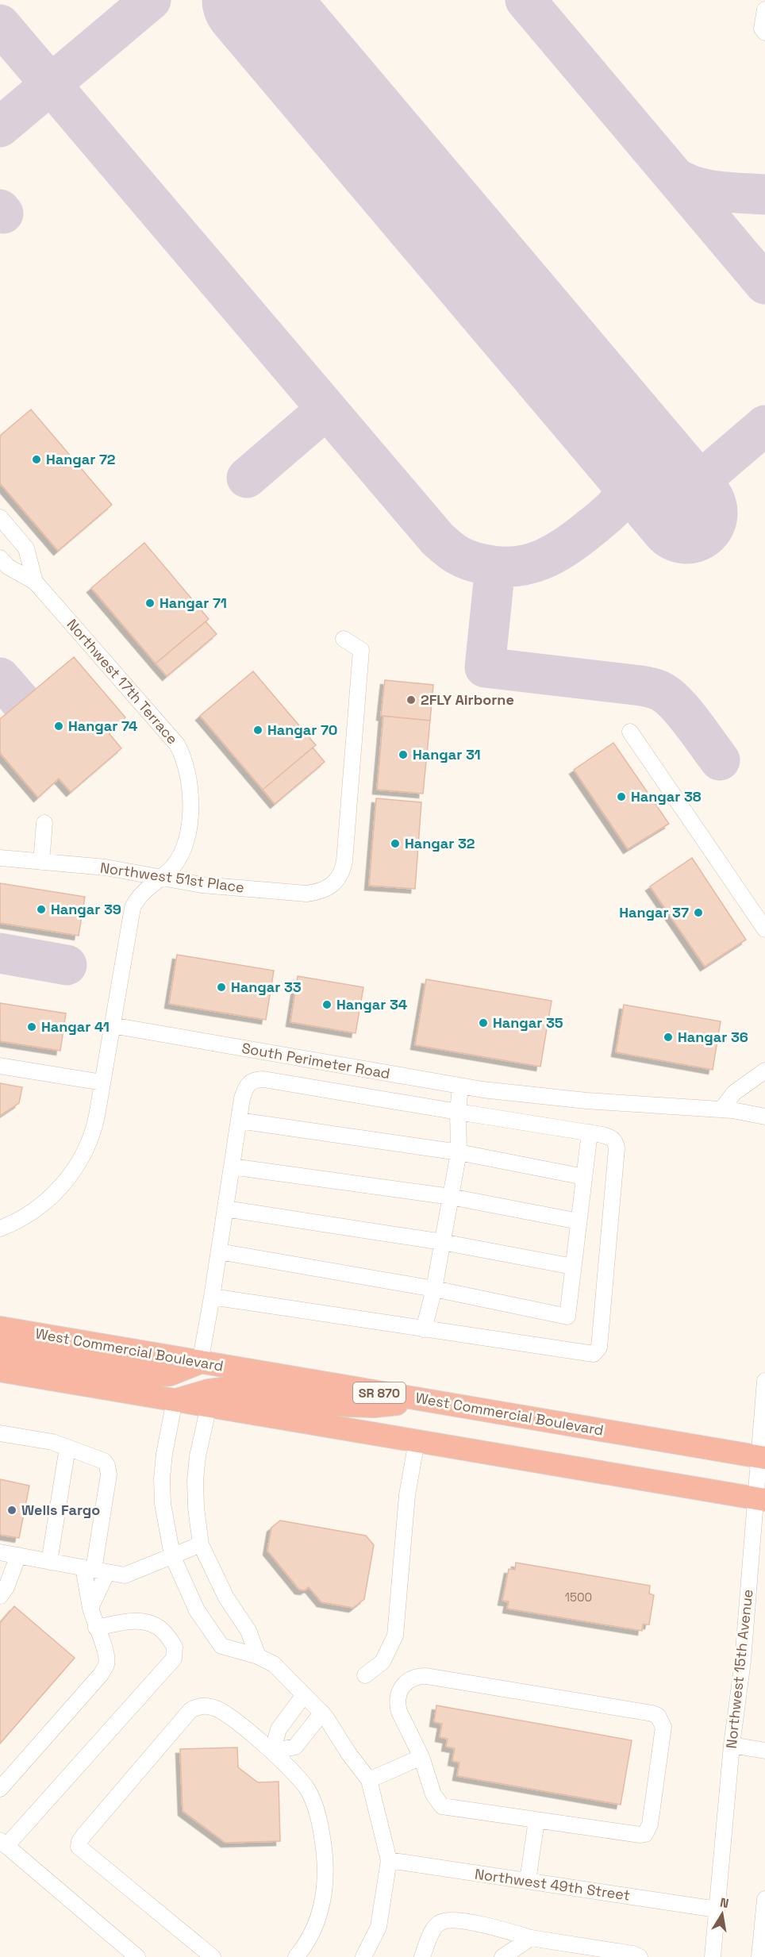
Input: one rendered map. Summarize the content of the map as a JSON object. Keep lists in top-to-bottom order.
{
  "streets": {
    "highway": ["West Commercial Boulevard", "SR 870"],
    "street": [
      "Northwest 17th Terrace",
      "Northwest 51st Place",
      "South Perimeter Road",
      "Northwest 15th Avenue",
      "Northwest 49th Street"
    ]
  },
  "crossings": [
    ["Northwest 17th Terrace", "Northwest 51st Place"],
    ["Northwest 17th Terrace", "South Perimeter Road"],
    ["West Commercial Boulevard", "Northwest 15th Avenue"],
    ["Northwest 15th Avenue", "Northwest 49th Street"]
  ],
  "places": [
    "Hangar 72",
    "Hangar 71",
    "2FLY Airborne",
    "Hangar 74",
    "Hangar 70",
    "Hangar 31",
    "Hangar 38",
    "Hangar 32",
    "Hangar 39",
    "Hangar 37",
    "Hangar 33",
    "Hangar 34",
    "Hangar 35",
    "Hangar 41",
    "Hangar 36",
    "Wells Fargo"
  ],
  "house_numbers": ["1500"],
  "north": "top"
}
